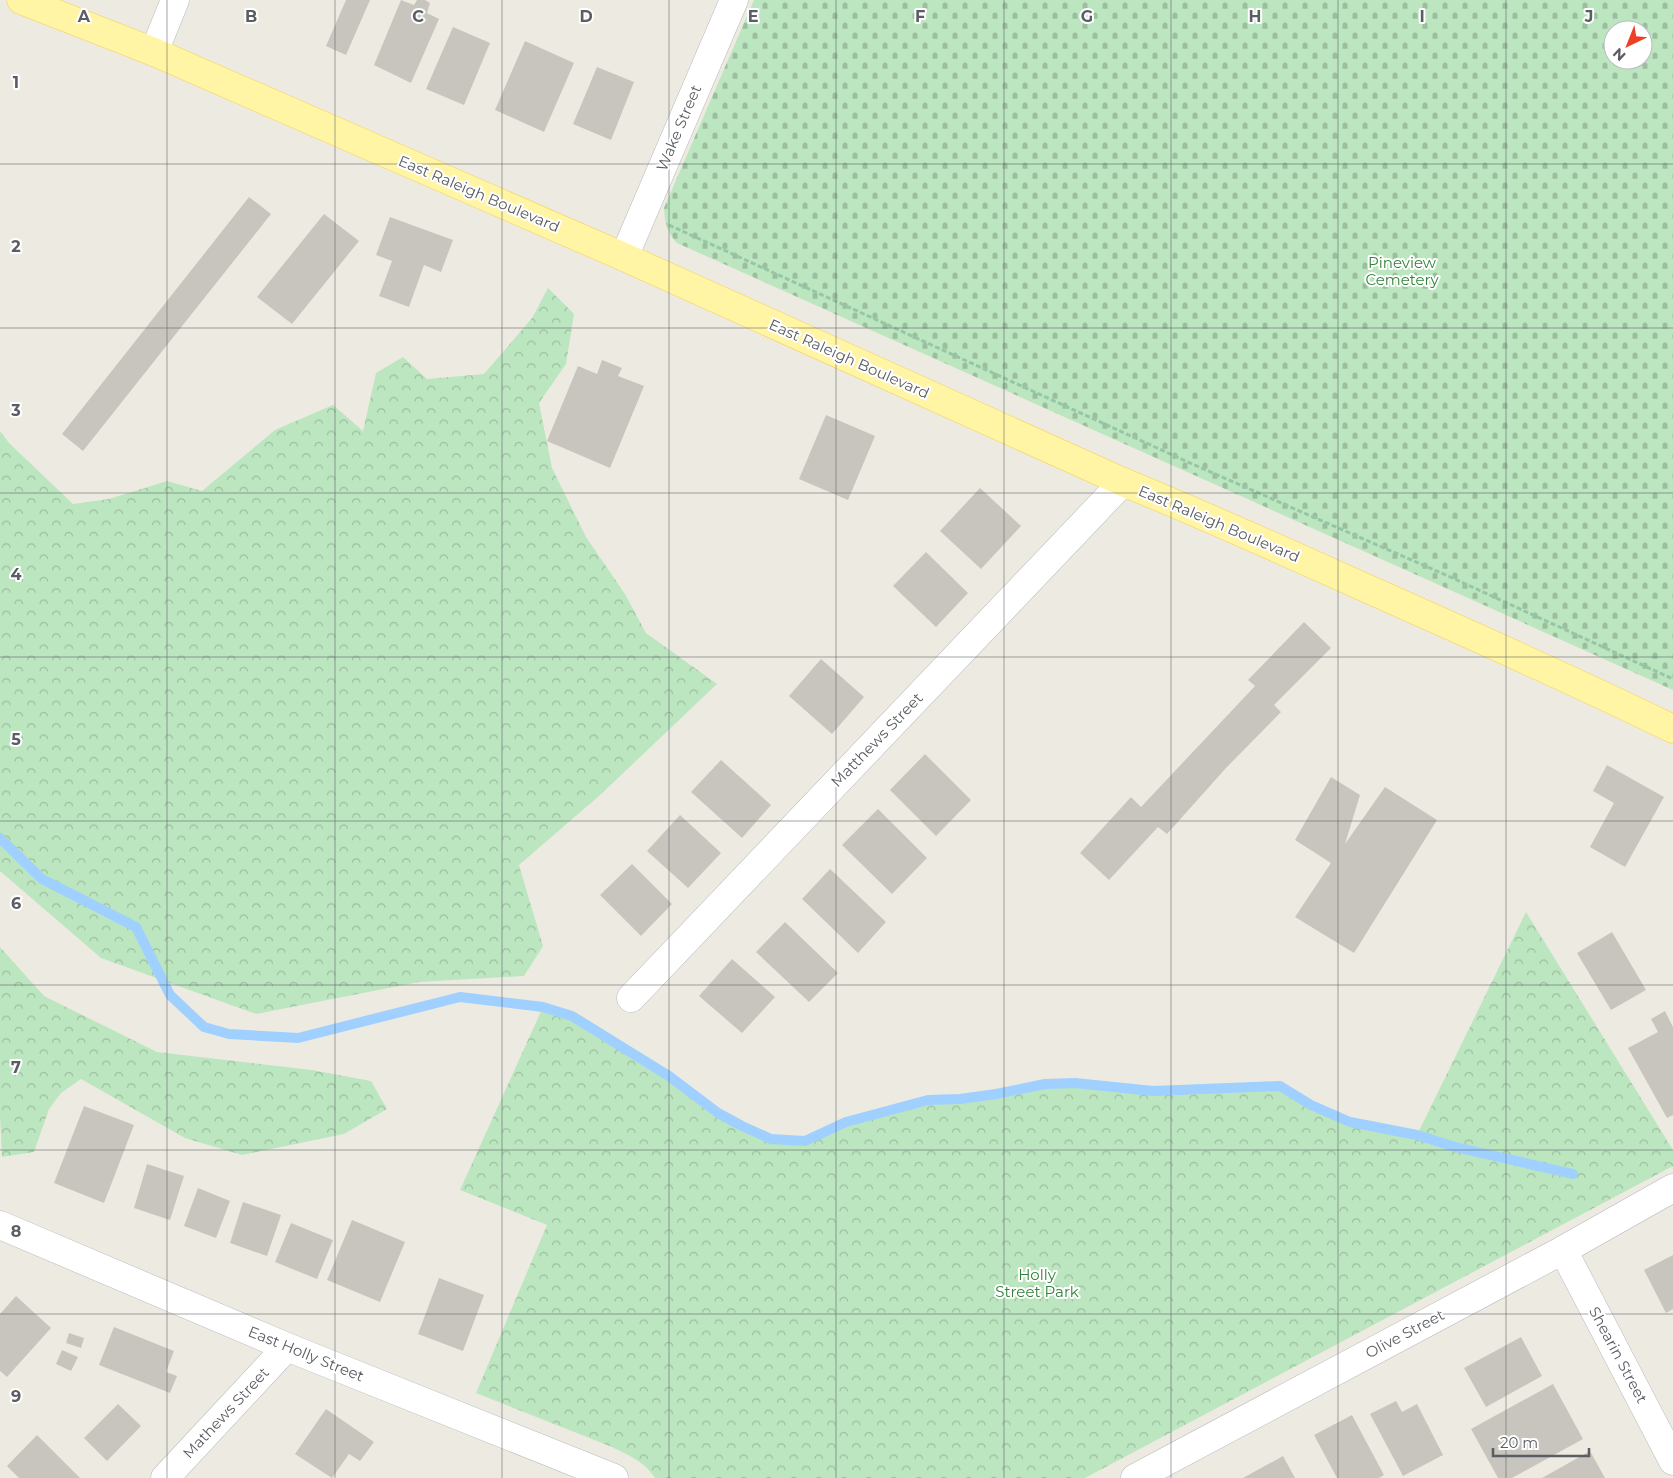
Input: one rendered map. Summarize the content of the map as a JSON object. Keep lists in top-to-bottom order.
{
  "streets": {
    "main road": ["East Raleigh Boulevard"],
    "street": [
      "Wake Street",
      "Matthews Street",
      "Olive Street",
      "East Holly Street",
      "Shearin Street",
      "Mathews Street"
    ]
  },
  "crossings": [
    ["Wake Street", "East Raleigh Boulevard"],
    ["East Raleigh Boulevard", "Matthews Street"],
    ["Olive Street", "Shearin Street"],
    ["East Holly Street", "Mathews Street"]
  ],
  "parks": ["Pineview Cemetery", "Holly Street Park"],
  "scale_bar": "20 m",
  "north": "bottom left",
  "grid": {
    "columns": [
      "A",
      "B",
      "C",
      "D",
      "E",
      "F",
      "G",
      "H",
      "I",
      "J"
    ],
    "rows": [
      "1",
      "2",
      "3",
      "4",
      "5",
      "6",
      "7",
      "8",
      "9"
    ]
  }
}
